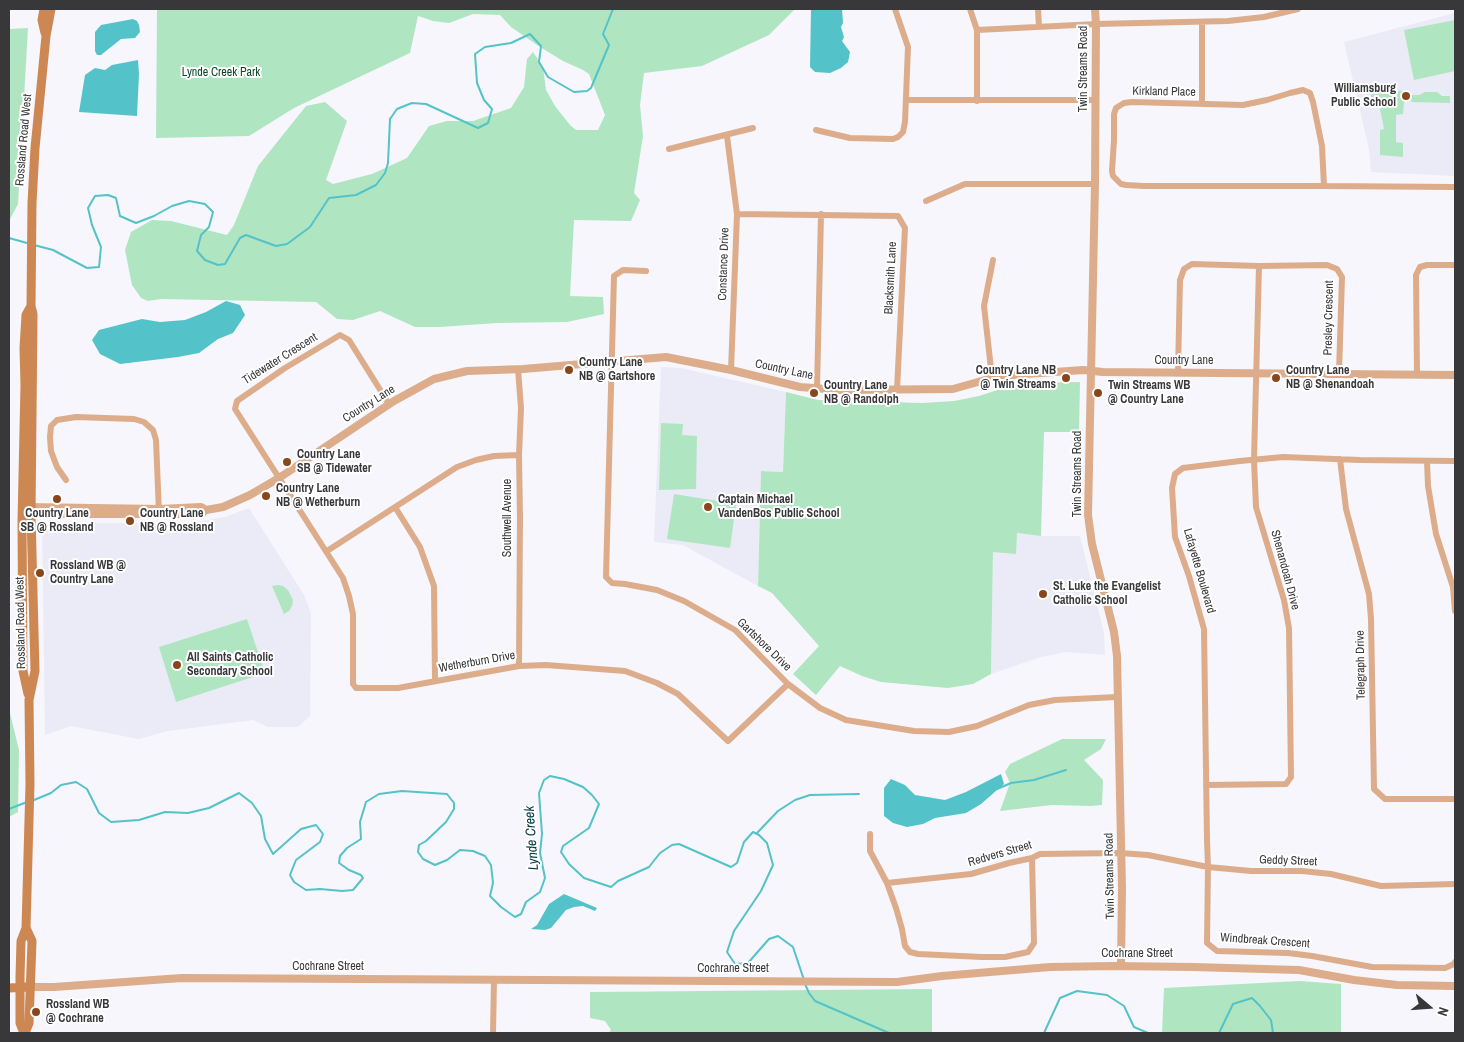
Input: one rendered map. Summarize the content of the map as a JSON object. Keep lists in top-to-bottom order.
{
  "streets": {
    "main road": ["Rossland Road West", "Cochrane Street"],
    "street": [
      "Twin Streams Road",
      "Kirkland Place",
      "Constance Drive",
      "Blacksmith Lane",
      "Presley Crescent",
      "Tidewater Crescent",
      "Country Lane",
      "Southwell Avenue",
      "Shenandoah Drive",
      "Lafayette Boulevard",
      "Gartshore Drive",
      "Wetherburn Drive",
      "Telegraph Drive",
      "Redvers Street",
      "Geddy Street",
      "Windbreak Crescent"
    ]
  },
  "crossings": [
    ["Twin Streams Road", "Country Lane"],
    ["Twin Streams Road", "Gartshore Drive"],
    ["Twin Streams Road", "Redvers Street"],
    ["Twin Streams Road", "Geddy Street"],
    ["Twin Streams Road", "Cochrane Street"],
    ["Rossland Road West", "Country Lane"],
    ["Rossland Road West", "Cochrane Street"],
    ["Constance Drive", "Blacksmith Lane"],
    ["Constance Drive", "Country Lane"],
    ["Blacksmith Lane", "Country Lane"],
    ["Presley Crescent", "Country Lane"],
    ["Tidewater Crescent", "Country Lane"],
    ["Tidewater Crescent", "Wetherburn Drive"],
    ["Country Lane", "Southwell Avenue"],
    ["Country Lane", "Shenandoah Drive"],
    ["Country Lane", "Gartshore Drive"],
    ["Country Lane", "Wetherburn Drive"],
    ["Southwell Avenue", "Wetherburn Drive"],
    ["Shenandoah Drive", "Lafayette Boulevard"],
    ["Lafayette Boulevard", "Telegraph Drive"],
    ["Lafayette Boulevard", "Geddy Street"],
    ["Lafayette Boulevard", "Windbreak Crescent"],
    ["Gartshore Drive", "Wetherburn Drive"],
    ["Redvers Street", "Geddy Street"],
    ["Geddy Street", "Windbreak Crescent"]
  ],
  "water": ["Lynde Creek"],
  "parks": ["Lynde Creek Park"],
  "places": [
    "Williamsburg Public School",
    "Country Lane NB @ Gartshore",
    "Country Lane NB @ Twin Streams",
    "Country Lane NB @ Shenandoah",
    "Country Lane NB @ Randolph",
    "Twin Streams WB @ Country Lane",
    "Country Lane SB @ Tidewater",
    "Country Lane NB @ Wetherburn",
    "Country Lane SB @ Rossland",
    "Captain Michael VandenBos Public School",
    "Country Lane NB @ Rossland",
    "Rossland WB @ Country Lane",
    "St. Luke the Evangelist Catholic School",
    "All Saints Catholic Secondary School",
    "Rossland WB @ Cochrane"
  ],
  "north": "right"
}
